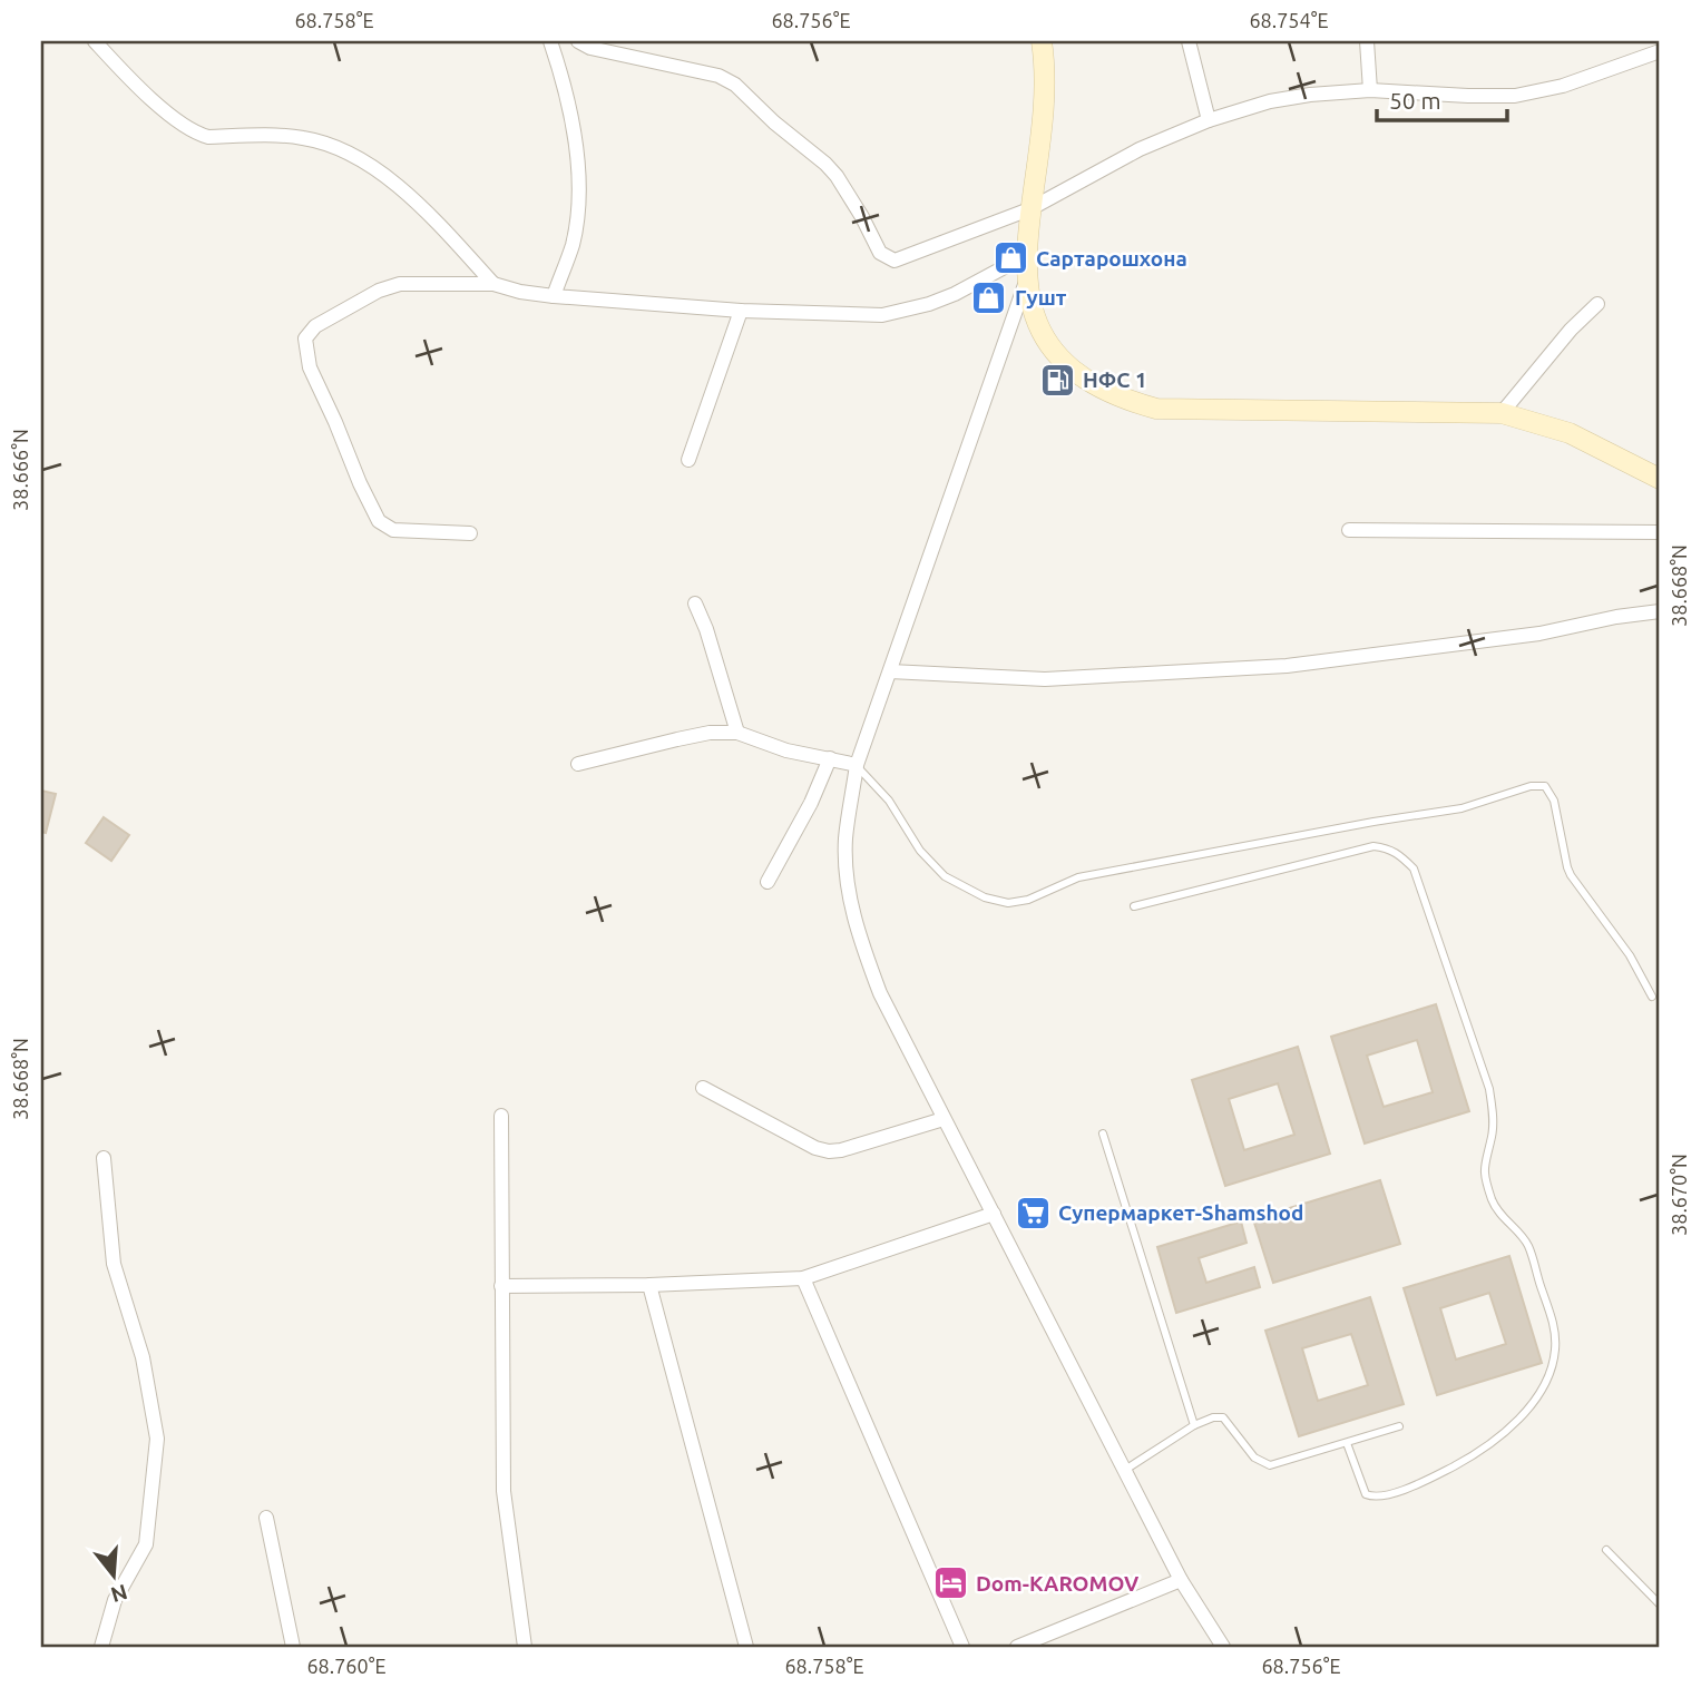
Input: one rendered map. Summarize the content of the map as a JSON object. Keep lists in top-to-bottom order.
{
  "places": {
    "shop": ["Сартарошхона", "Гушт"],
    "fuel station": ["НФС 1"],
    "supermarket": ["Супермаркет-Shamshod"],
    "hotel": ["Dom-KAROMOV"]
  },
  "scale_bar": "50 m",
  "north": "bottom",
  "coordinates": [
    "68.758°E",
    "68.756°E",
    "68.754°E",
    "38.666°N",
    "38.668°N",
    "38.670°N",
    "68.760°E"
  ]
}
